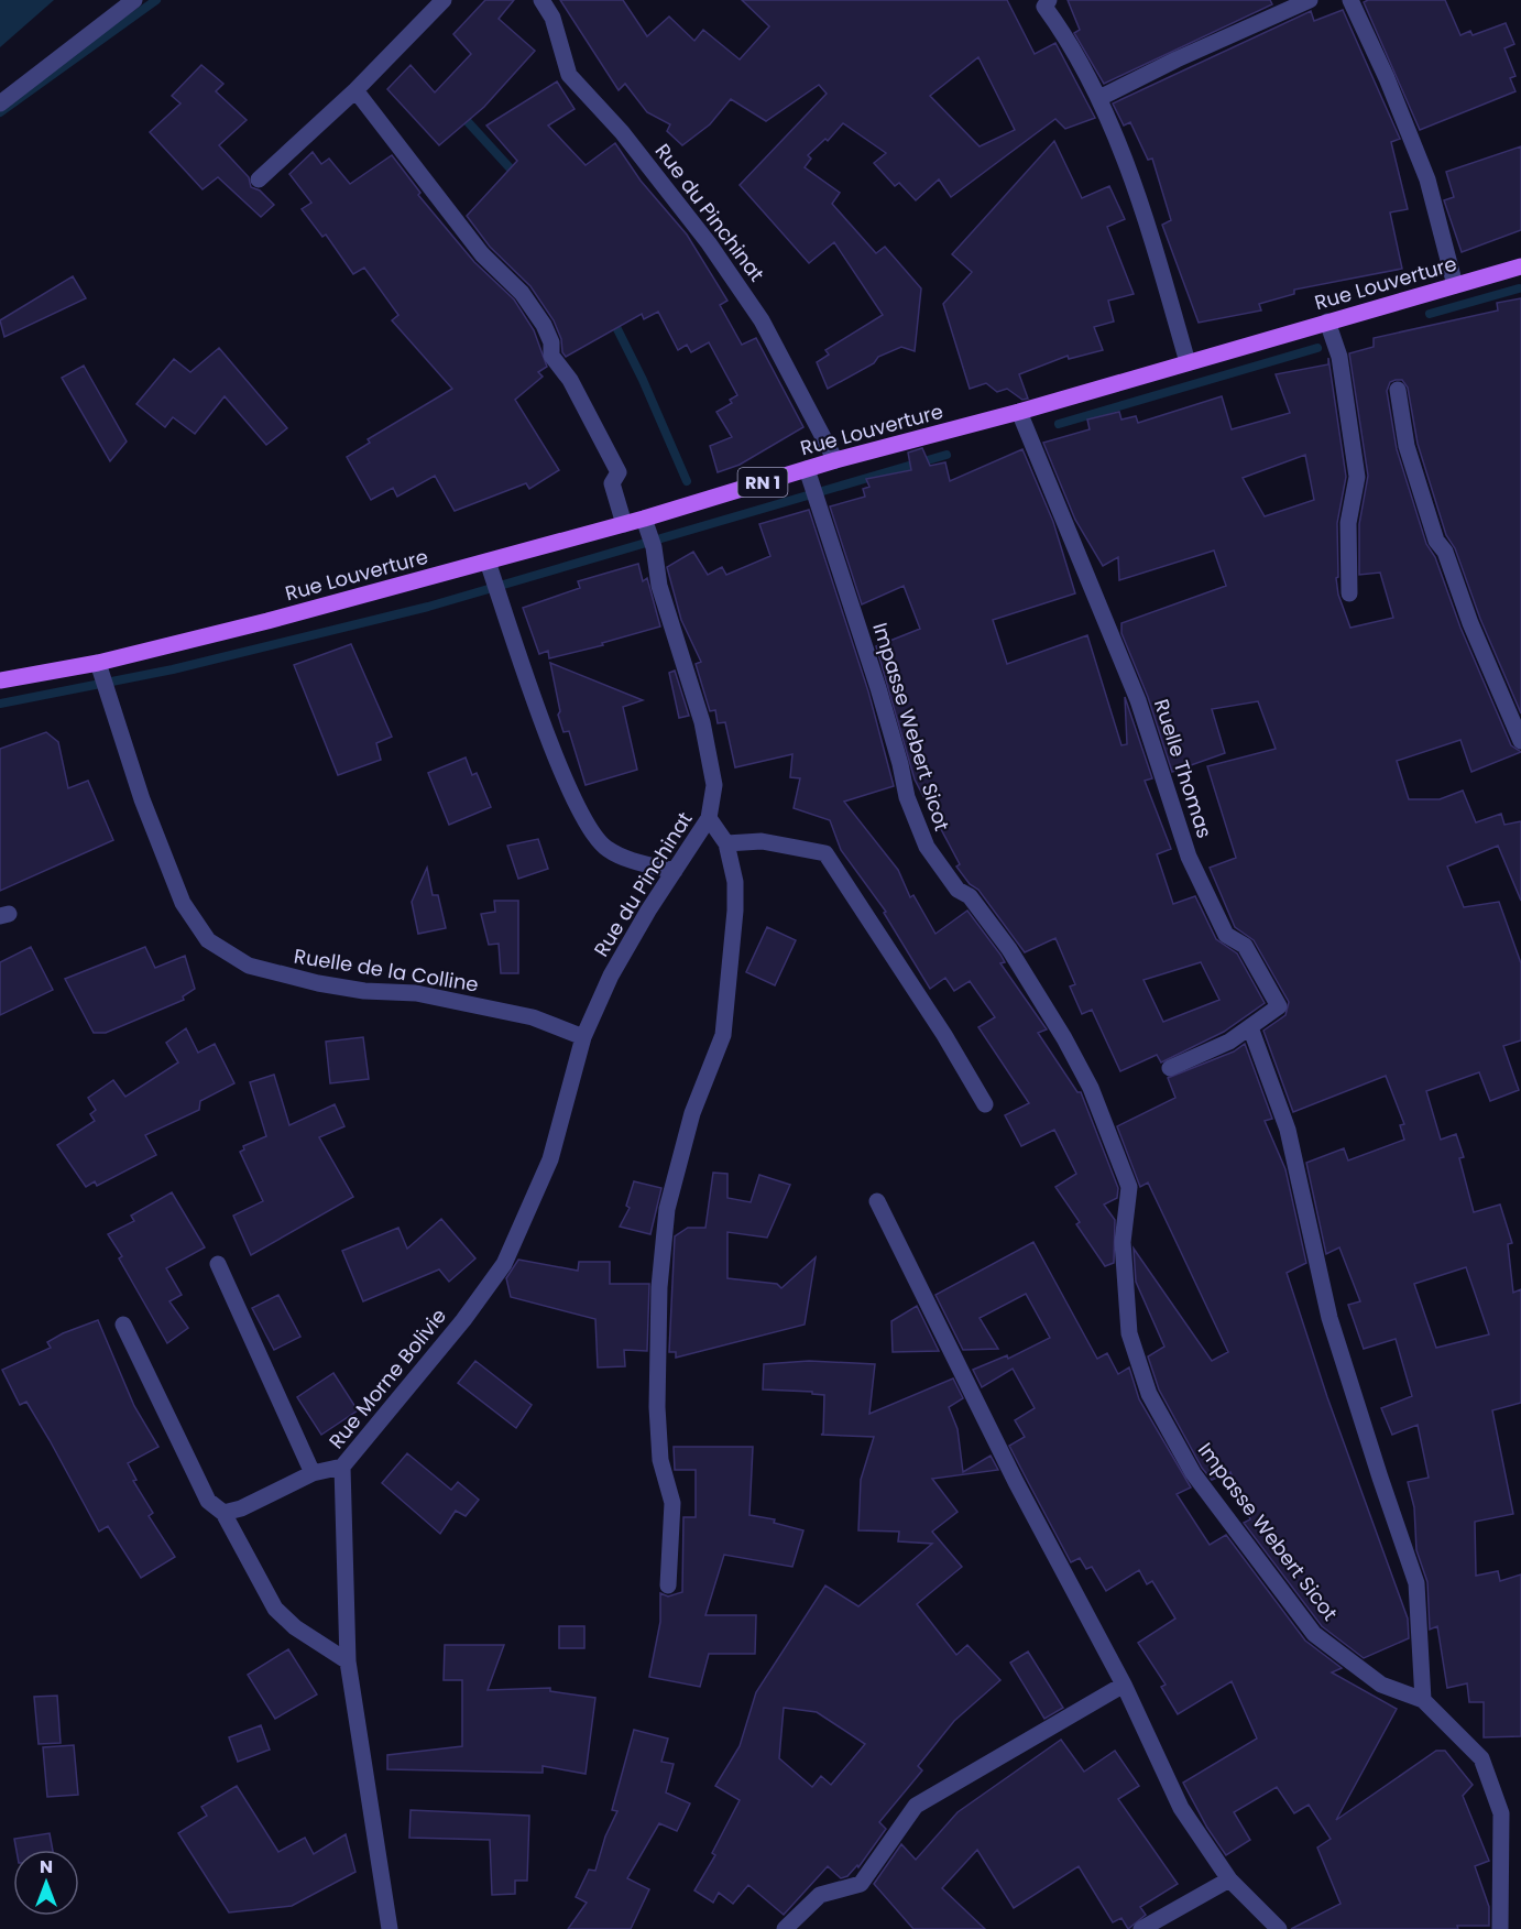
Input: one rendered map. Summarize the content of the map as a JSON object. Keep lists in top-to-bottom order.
{
  "streets": {
    "main road": ["Rue Louverture", "RN 1"],
    "street": [
      "Rue du Pinchinat",
      "Impasse Webert Sicot",
      "Ruelle Thomas",
      "Ruelle de la Colline",
      "Rue Morne Bolivie"
    ]
  },
  "crossings": [
    ["Rue du Pinchinat", "Rue Louverture"],
    ["Rue du Pinchinat", "Ruelle de la Colline"],
    ["Rue du Pinchinat", "Rue Morne Bolivie"],
    ["Rue Louverture", "Impasse Webert Sicot"],
    ["Rue Louverture", "Ruelle Thomas"],
    ["Rue Louverture", "Ruelle de la Colline"],
    ["Ruelle de la Colline", "Rue Morne Bolivie"]
  ],
  "north": "top"
}
